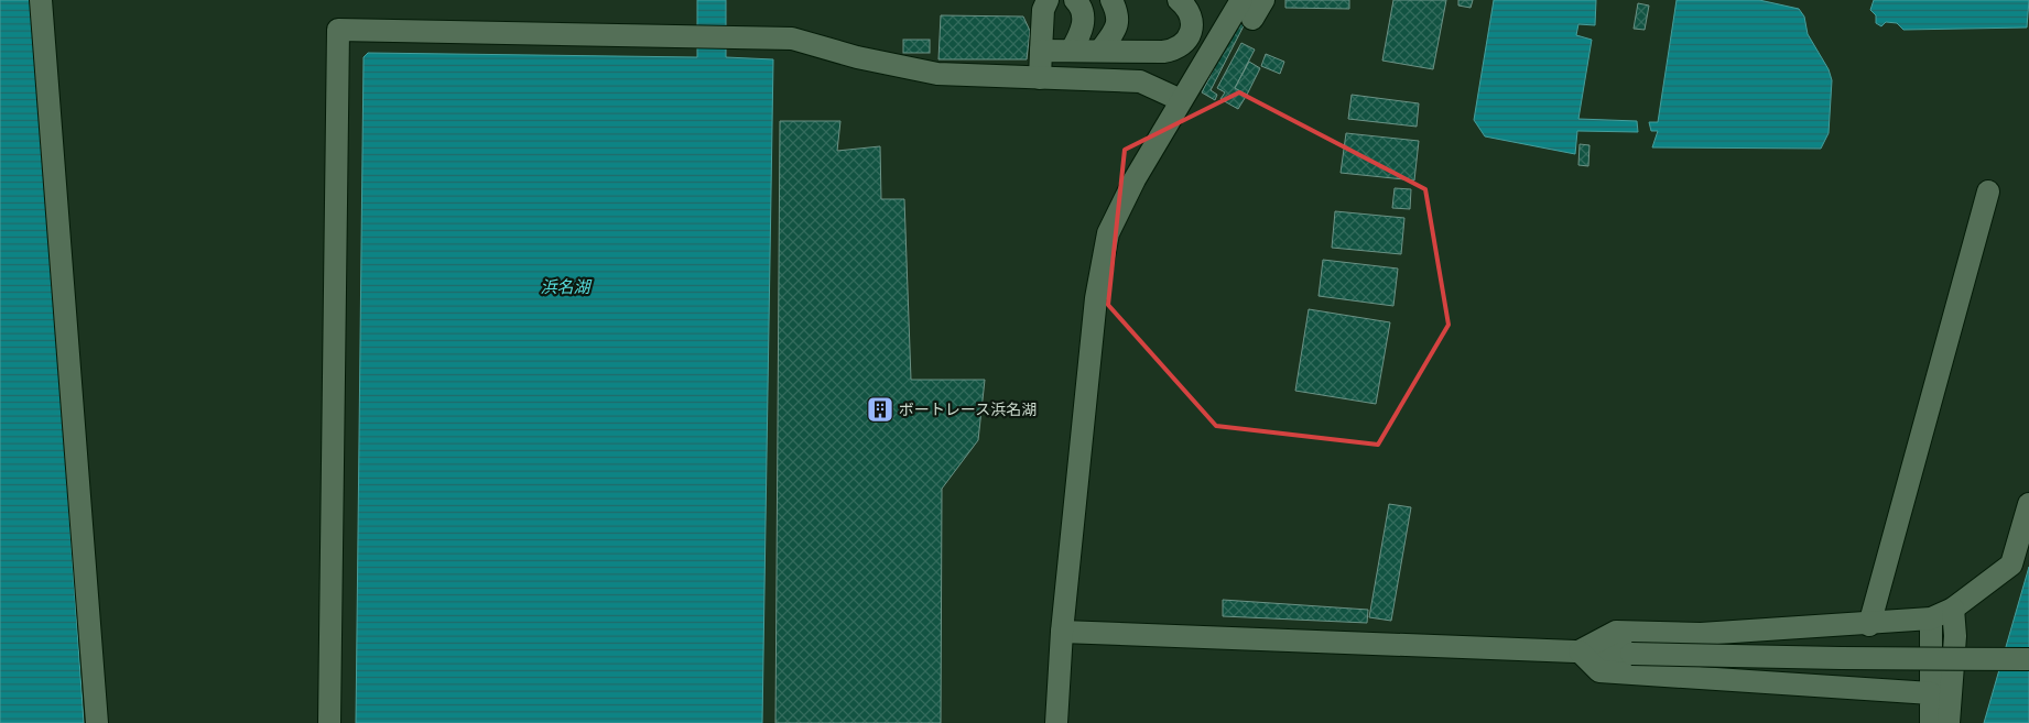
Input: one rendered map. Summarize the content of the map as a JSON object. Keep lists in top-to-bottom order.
{
  "water": ["浜名湖"],
  "places": {
    "building": ["ボートレース浜名湖"]
  }
}
